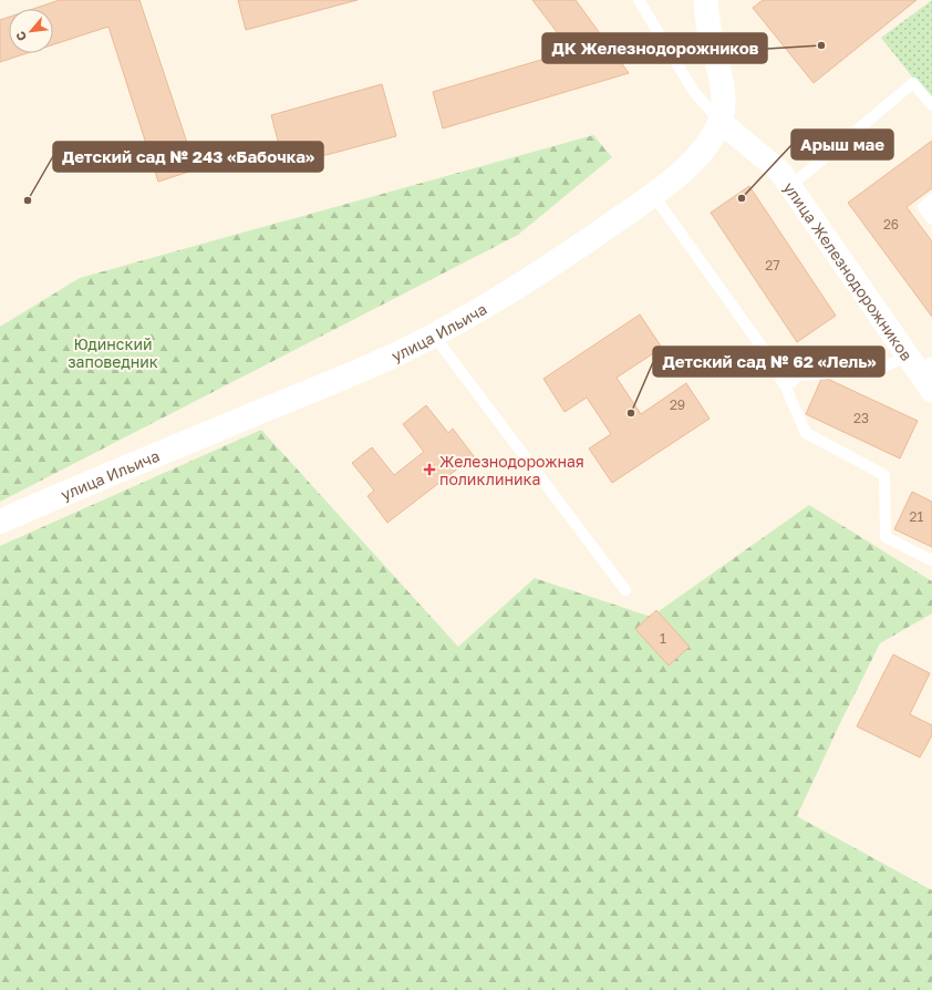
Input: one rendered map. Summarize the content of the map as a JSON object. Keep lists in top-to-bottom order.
{
  "streets": {
    "main road": ["улица Ильича"],
    "street": ["улица Железнодорожников"]
  },
  "crossings": [
    ["улица Железнодорожников", "улица Ильича"]
  ],
  "parks": ["Юдинский заповедник"],
  "places": {
    "other": [
      "ДК Железнодорожников",
      "Арыш мае",
      "Детский сад № 243 «Бабочка»",
      "Детский сад № 62 «Лель»"
    ],
    "health": ["Железнодорожная поликлиника"]
  },
  "house_numbers": [
    "26",
    "27",
    "29",
    "23",
    "21",
    "1"
  ],
  "north": "bottom left"
}
